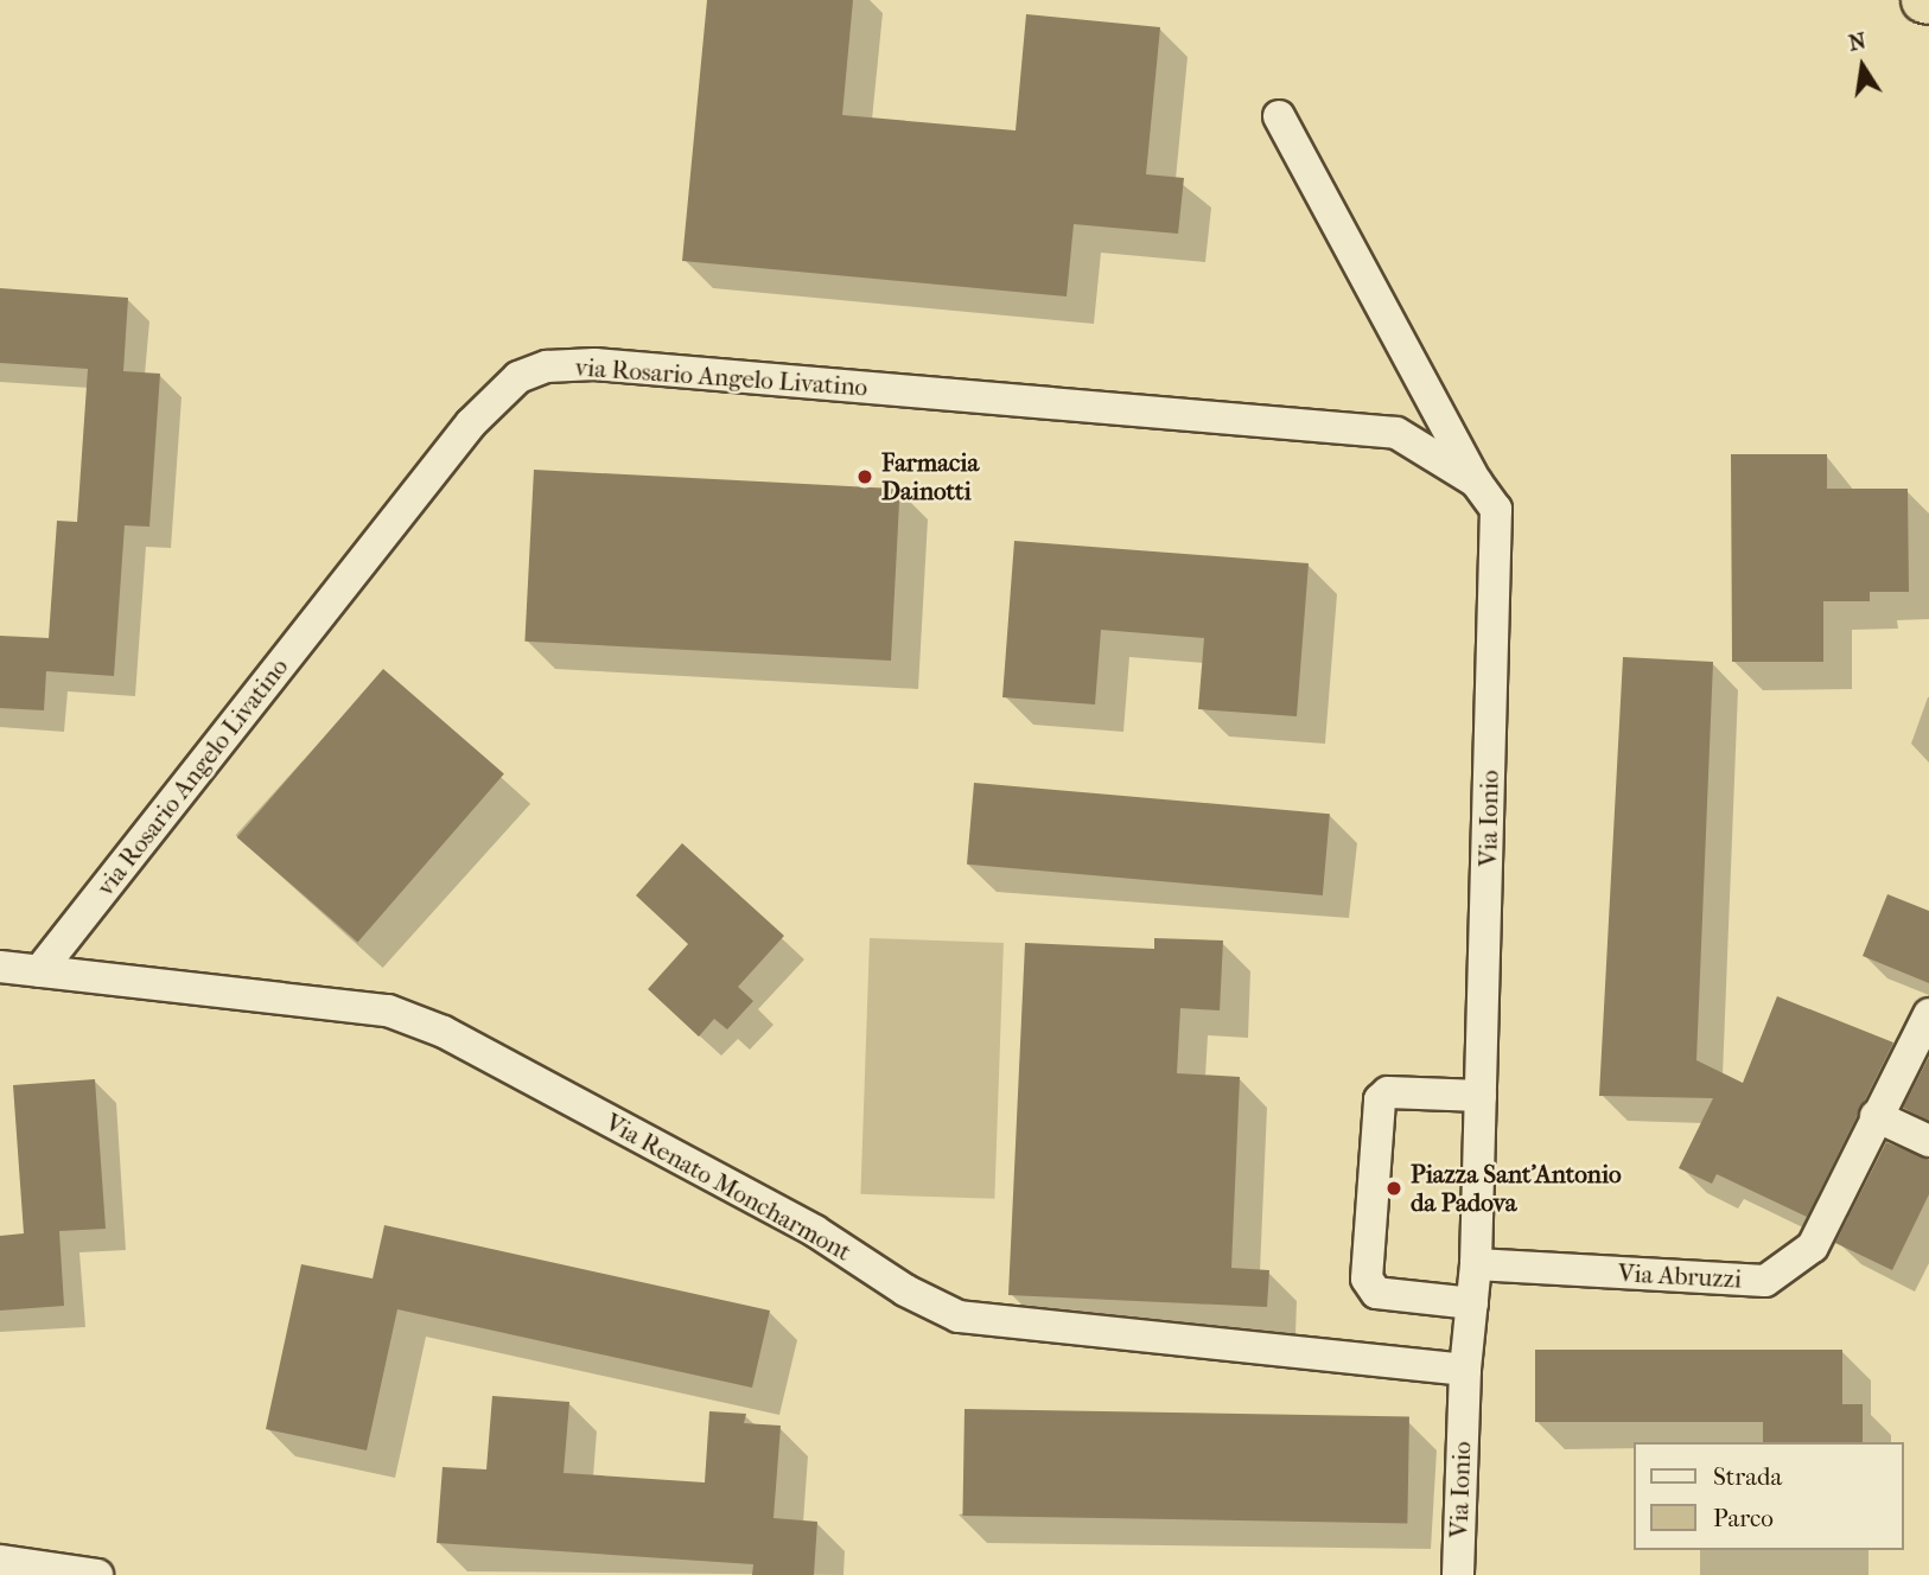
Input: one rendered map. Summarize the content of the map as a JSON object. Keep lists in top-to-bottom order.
{
  "streets": {
    "street": [
      "via Rosario Angelo Livatino",
      "Via Ionio",
      "Via Renato Moncharmont",
      "Via Abruzzi"
    ]
  },
  "crossings": [
    ["via Rosario Angelo Livatino", "Via Ionio"],
    ["via Rosario Angelo Livatino", "Via Renato Moncharmont"],
    ["Via Ionio", "Via Renato Moncharmont"],
    ["Via Ionio", "Via Abruzzi"]
  ],
  "places": ["Farmacia Dainotti", "Piazza Sant'Antonio da Padova"],
  "legend": ["Strada", "Parco"],
  "north": "top"
}
